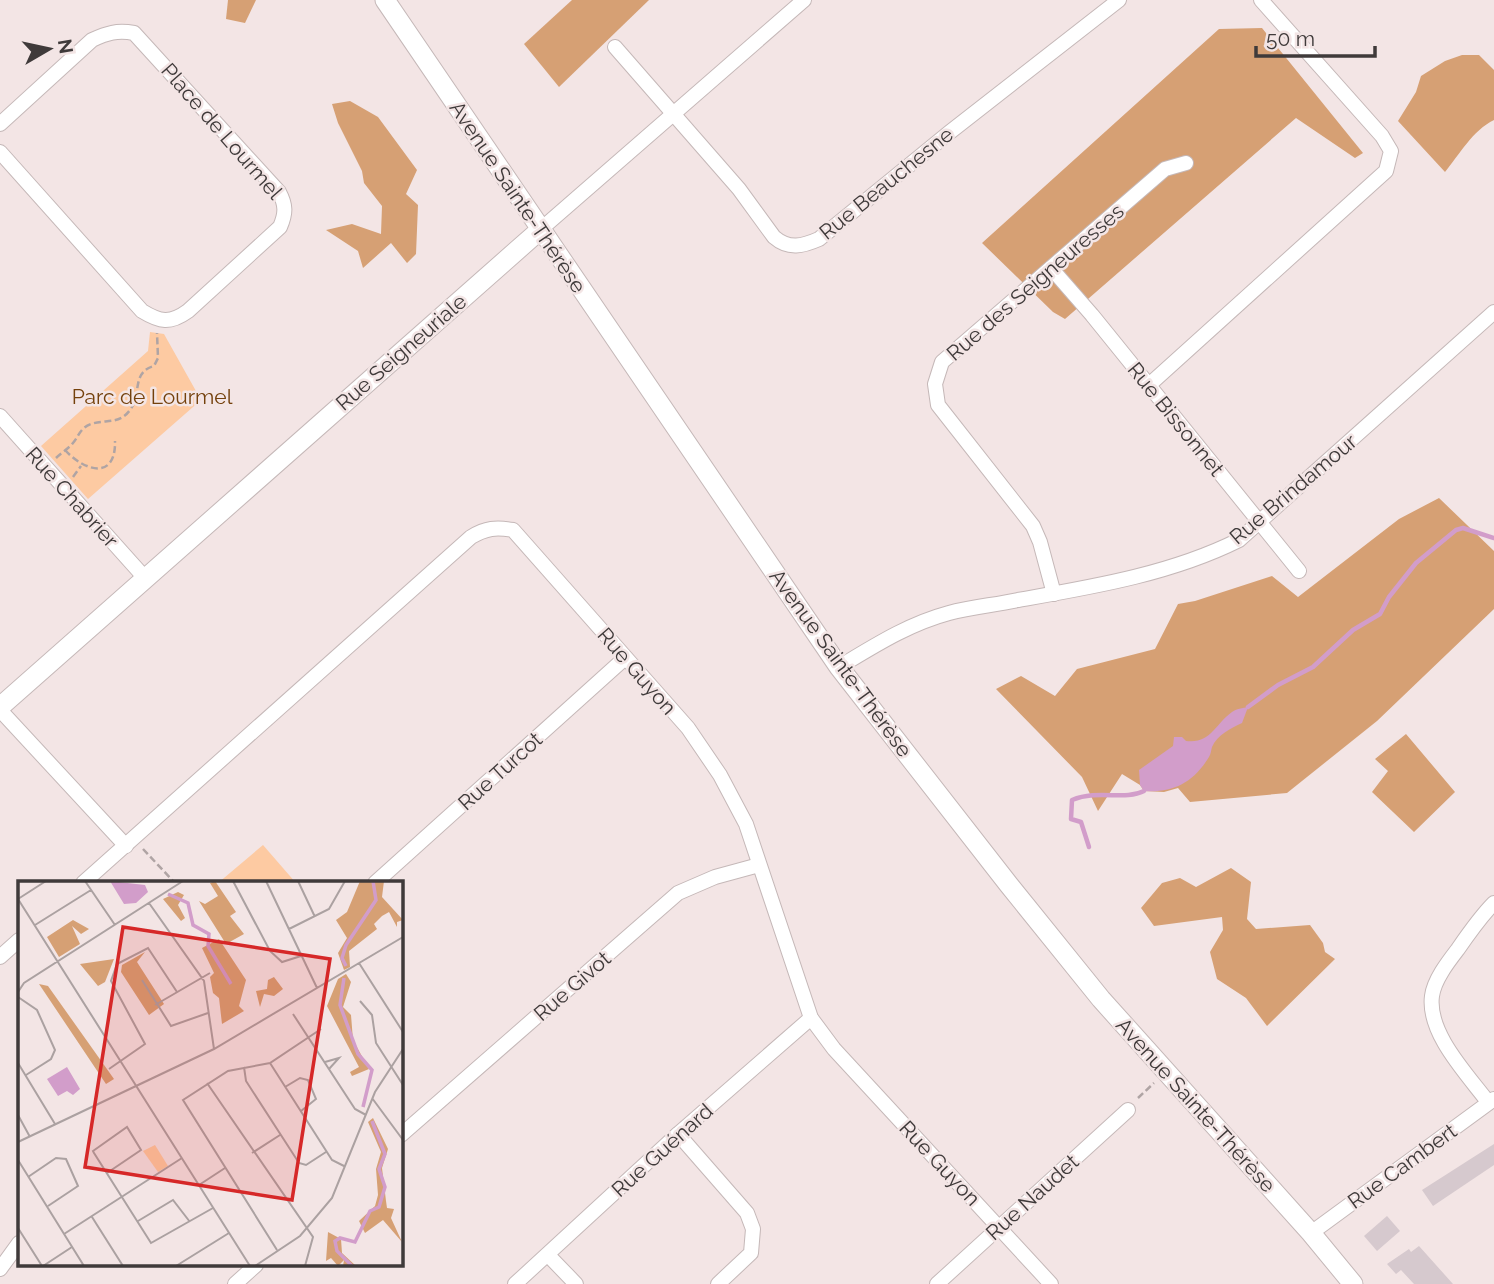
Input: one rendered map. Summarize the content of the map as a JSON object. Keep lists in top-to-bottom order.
{
  "streets": {
    "street": [
      "Place de Lourmel",
      "Rue Beauchesne",
      "Avenue Sainte-Thérèse",
      "Rue des Seigneuresses",
      "Rue Seigneuriale",
      "Rue Bissonnet",
      "Rue Brindamour",
      "Rue Chabrier",
      "Rue Guyon",
      "Rue Turcot",
      "Rue Givot",
      "Rue Guénard",
      "Rue Cambert",
      "Rue Naudet"
    ]
  },
  "crossings": [
    ["Rue Beauchesne", "Rue Seigneuriale"],
    ["Avenue Sainte-Thérèse", "Rue Seigneuriale"],
    ["Avenue Sainte-Thérèse", "Rue Brindamour"],
    ["Avenue Sainte-Thérèse", "Rue Cambert"],
    ["Rue des Seigneuresses", "Rue Bissonnet"],
    ["Rue des Seigneuresses", "Rue Brindamour"],
    ["Rue Seigneuriale", "Rue Chabrier"],
    ["Rue Bissonnet", "Rue Brindamour"],
    ["Rue Guyon", "Rue Turcot"],
    ["Rue Guyon", "Rue Givot"],
    ["Rue Guyon", "Rue Guénard"],
    ["Rue Guyon", "Rue Naudet"]
  ],
  "parks": ["Parc de Lourmel"],
  "scale_bar": "50 m",
  "north": "right"
}
